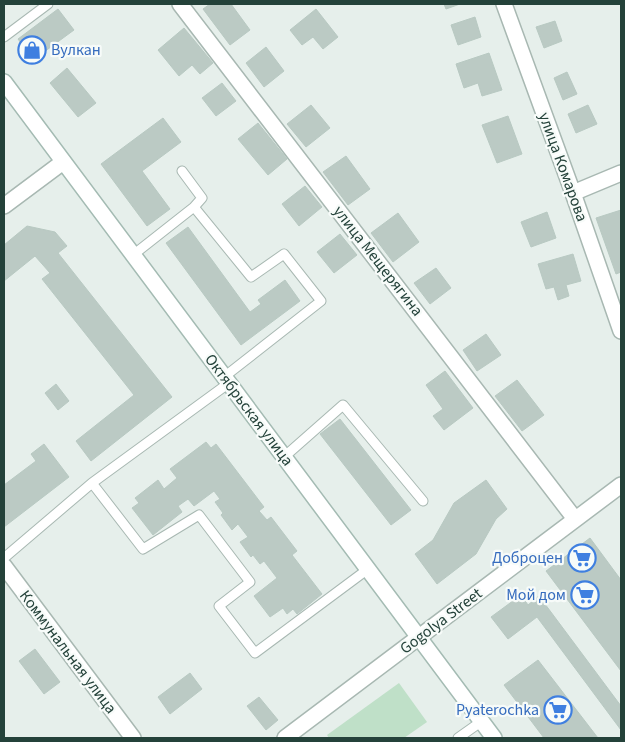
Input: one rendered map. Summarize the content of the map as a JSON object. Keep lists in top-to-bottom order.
{
  "streets": {
    "street": [
      "улица Комарова",
      "улица Мещерягина",
      "Октябрьская улица",
      "Gogolya Street",
      "Коммунальная улица"
    ]
  },
  "crossings": [
    ["улица Мещерягина", "Gogolya Street"],
    ["Октябрьская улица", "Gogolya Street"]
  ],
  "places": {
    "shop": ["Вулкан"],
    "supermarket": ["Доброцен", "Мой дом", "Pyaterochka"]
  }
}
